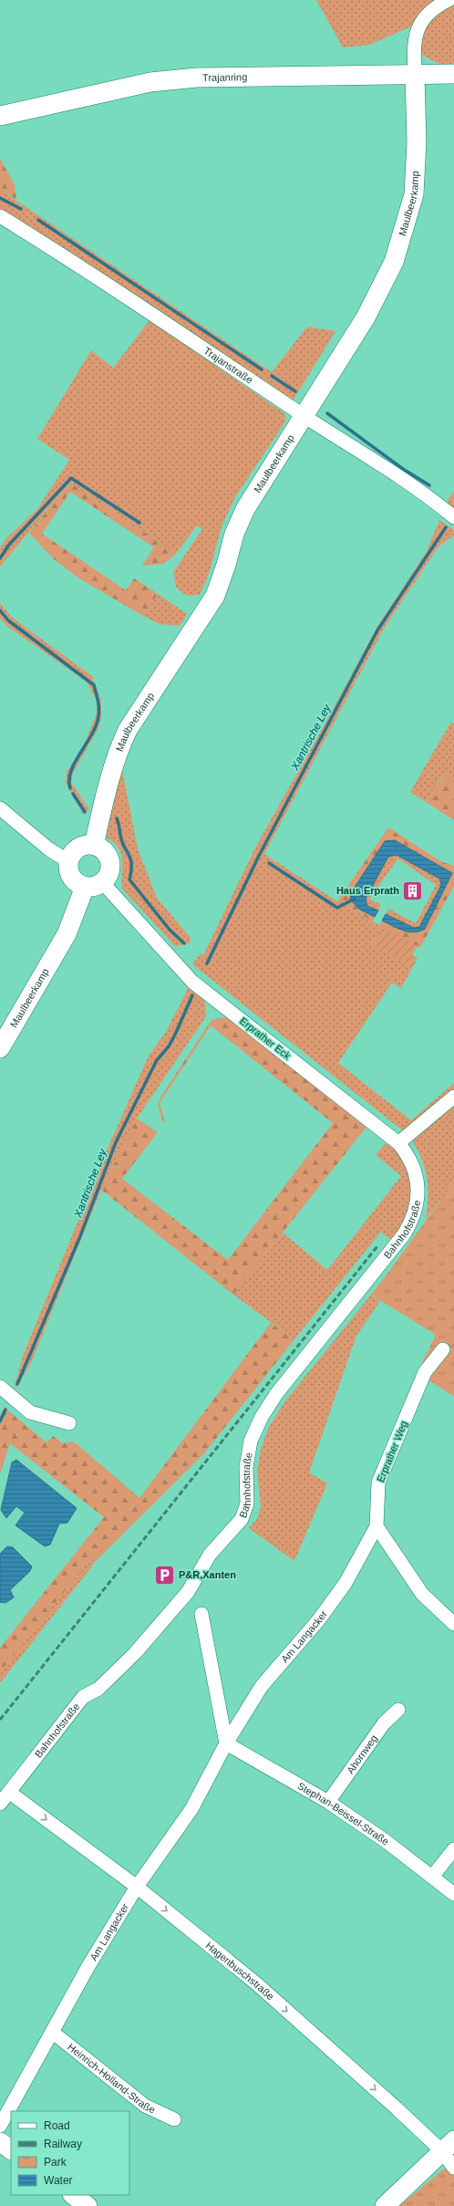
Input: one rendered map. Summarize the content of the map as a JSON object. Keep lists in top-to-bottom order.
{
  "streets": {
    "street": [
      "Trajanring",
      "Maulbeerkamp",
      "Trajanstraße",
      "Erprather Eck",
      "Bahnhofstraße",
      "Erprather Weg",
      "Am Langacker",
      "Ahornweg",
      "Stephan-Beissel-Straße",
      "Hagenbuschstraße",
      "Heinrich-Holland-Straße"
    ]
  },
  "crossings": [
    ["Trajanring", "Maulbeerkamp"],
    ["Maulbeerkamp", "Trajanstraße"],
    ["Maulbeerkamp", "Erprather Eck"],
    ["Erprather Eck", "Bahnhofstraße"],
    ["Bahnhofstraße", "Hagenbuschstraße"],
    ["Erprather Weg", "Am Langacker"],
    ["Am Langacker", "Stephan-Beissel-Straße"],
    ["Am Langacker", "Hagenbuschstraße"],
    ["Am Langacker", "Heinrich-Holland-Straße"],
    ["Ahornweg", "Stephan-Beissel-Straße"]
  ],
  "one_way": ["Hagenbuschstraße"],
  "water": ["Xantrische Ley"],
  "places": {
    "building": ["Haus Erprath"],
    "parking": ["P&R,Xanten"]
  },
  "legend": [
    "Road",
    "Railway",
    "Park",
    "Water"
  ]
}
